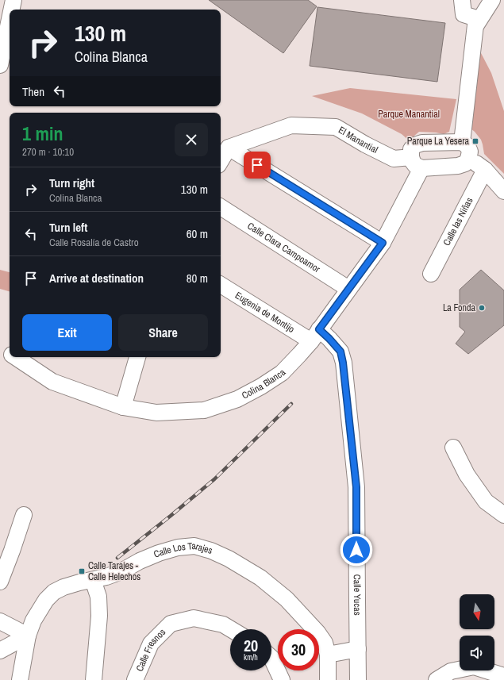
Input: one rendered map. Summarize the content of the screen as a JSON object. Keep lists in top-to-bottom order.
{
  "streets": {
    "street": [
      "El Manantial",
      "Calle las Niñas",
      "Calle Clara Campoamor",
      "Eugenia de Montijo",
      "Colina Blanca",
      "Calle Los Tarajes",
      "Calle Yucas",
      "Calle Fresnos"
    ]
  },
  "crossings": [
    ["El Manantial", "Colina Blanca"],
    ["Calle Clara Campoamor", "Colina Blanca"],
    ["Eugenia de Montijo", "Colina Blanca"],
    ["Eugenia de Montijo", "Calle Yucas"],
    ["Colina Blanca", "Calle Yucas"]
  ],
  "parks": ["Parque Manantial"],
  "places": {
    "transit": ["Parque La Yesera", "Calle Tarajes - Calle Helechos"],
    "other": ["La Fonda"]
  },
  "north": "bottom",
  "page": {
    "turn": ["130 m", "Colina Blanca"],
    "then": "Then",
    "heading": ["1 min", "270 m · 10:10"],
    "list": [
      {
        "name": "Turn right",
        "note": "Colina Blanca",
        "value": "130 m"
      },
      {
        "name": "Turn left",
        "note": "Calle Rosalía de Castro",
        "value": "60 m"
      },
      {
        "name": "Arrive at destination",
        "value": "80 m"
      }
    ],
    "buttons": ["Exit", "Share"],
    "speed": "20 km/h",
    "limit": "30"
  }
}
